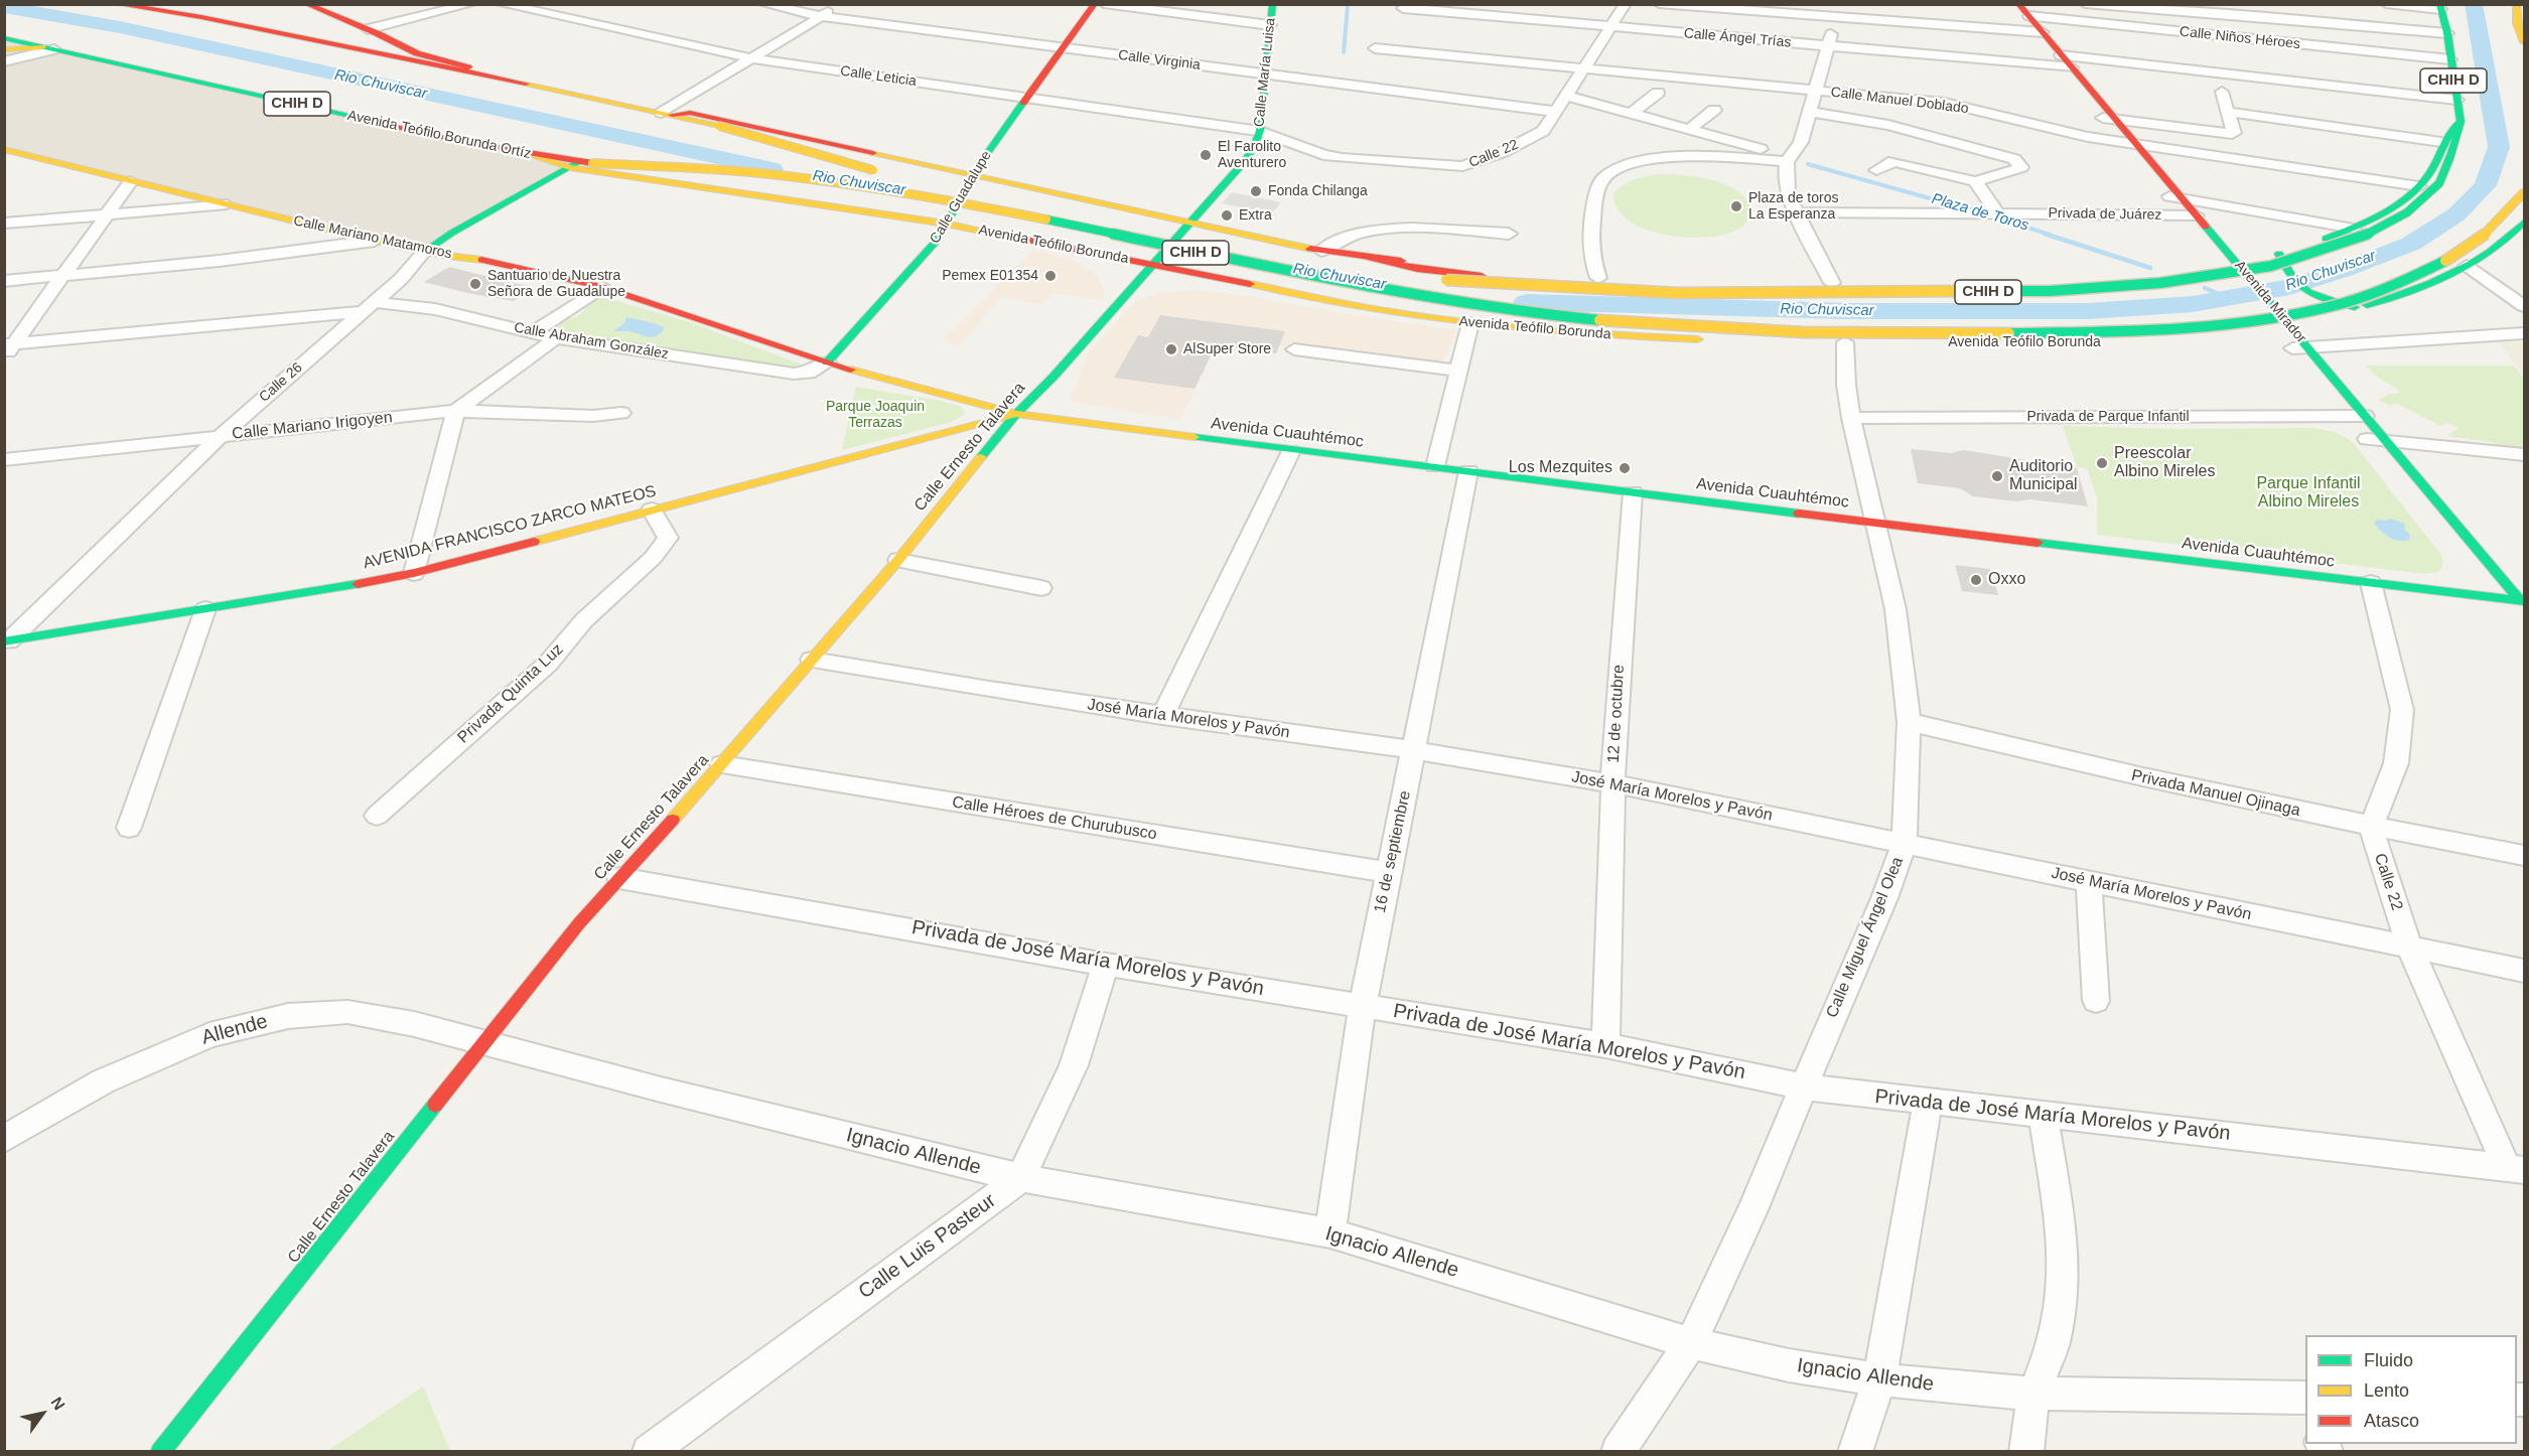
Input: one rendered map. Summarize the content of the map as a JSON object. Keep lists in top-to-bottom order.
{
  "streets": {
    "main road": [
      "Calle María Luisa",
      "CHIH D",
      "Avenida Teófilo Borunda Ortíz",
      "Calle Guadalupe",
      "Calle Mariano Matamoros",
      "Avenida Teófilo Borunda",
      "Avenida Mirador",
      "Calle 26",
      "Avenida Cuauhtémoc",
      "Calle Ernesto Talavera",
      "AVENIDA FRANCISCO ZARCO MATEOS"
    ],
    "street": [
      "Calle Ángel Trías",
      "Calle Niños Héroes",
      "Calle Virginia",
      "Calle Leticia",
      "Calle Manuel Doblado",
      "Calle 22",
      "Privada de Juárez",
      "Calle Abraham González",
      "Privada de Parque Infantil",
      "Calle Mariano Irigoyen",
      "Privada Quinta Luz",
      "12 de octubre",
      "José María Morelos y Pavón",
      "Privada Manuel Ojinaga",
      "Calle Héroes de Churubusco",
      "16 de septiembre",
      "Calle Miguel Ángel Olea",
      "Privada de José María Morelos y Pavón",
      "Allende",
      "Ignacio Allende",
      "Calle Luis Pasteur"
    ]
  },
  "crossings": [
    ["Calle Ángel Trías", "Calle 22"],
    ["Calle Ángel Trías", "Avenida Teófilo Borunda"],
    ["Calle Ángel Trías", "Avenida Mirador"],
    ["Calle Niños Héroes", "Avenida Teófilo Borunda"],
    ["Calle Niños Héroes", "Avenida Mirador"],
    ["Calle Virginia", "Calle María Luisa"],
    ["Calle Virginia", "Calle 22"],
    ["Calle Virginia", "Calle Guadalupe"],
    ["Calle María Luisa", "Calle Leticia"],
    ["Calle María Luisa", "Calle 22"],
    ["Calle María Luisa", "Calle Ernesto Talavera"],
    ["Calle Leticia", "Calle 22"],
    ["Calle Leticia", "Calle Guadalupe"],
    ["CHIH D", "Avenida Teófilo Borunda Ortíz"],
    ["CHIH D", "Avenida Teófilo Borunda"],
    ["CHIH D", "Calle 26"],
    ["Calle Manuel Doblado", "Calle 22"],
    ["Calle Manuel Doblado", "Avenida Mirador"],
    ["Avenida Teófilo Borunda Ortíz", "Avenida Teófilo Borunda"],
    ["Avenida Teófilo Borunda Ortíz", "Calle 26"],
    ["Calle 22", "José María Morelos y Pavón"],
    ["Calle 22", "Privada Manuel Ojinaga"],
    ["Calle 22", "Privada de José María Morelos y Pavón"],
    ["Calle Guadalupe", "Calle Mariano Matamoros"],
    ["Calle Guadalupe", "Avenida Teófilo Borunda"],
    ["Calle Guadalupe", "Calle Abraham González"],
    ["Privada de Juárez", "Avenida Mirador"],
    ["Calle Mariano Matamoros", "Calle 26"],
    ["Calle Mariano Matamoros", "Avenida Cuauhtémoc"],
    ["Calle Mariano Matamoros", "Calle Ernesto Talavera"],
    ["Calle Mariano Matamoros", "AVENIDA FRANCISCO ZARCO MATEOS"],
    ["Avenida Teófilo Borunda", "Avenida Mirador"],
    ["Avenida Teófilo Borunda", "Calle 26"],
    ["Avenida Teófilo Borunda", "Calle Ernesto Talavera"],
    ["Avenida Teófilo Borunda", "Calle Miguel Ángel Olea"],
    ["Avenida Mirador", "Privada de Parque Infantil"],
    ["Avenida Mirador", "Avenida Cuauhtémoc"],
    ["Calle Abraham González", "Calle 26"],
    ["Calle 26", "Calle Mariano Irigoyen"],
    ["Calle 26", "AVENIDA FRANCISCO ZARCO MATEOS"],
    ["Privada de Parque Infantil", "Calle Miguel Ángel Olea"],
    ["Avenida Cuauhtémoc", "Calle Ernesto Talavera"],
    ["Avenida Cuauhtémoc", "AVENIDA FRANCISCO ZARCO MATEOS"],
    ["Avenida Cuauhtémoc", "12 de octubre"],
    ["Avenida Cuauhtémoc", "16 de septiembre"],
    ["Avenida Cuauhtémoc", "Calle Miguel Ángel Olea"],
    ["Calle Ernesto Talavera", "AVENIDA FRANCISCO ZARCO MATEOS"],
    ["Calle Ernesto Talavera", "José María Morelos y Pavón"],
    ["Calle Ernesto Talavera", "Calle Héroes de Churubusco"],
    ["Calle Ernesto Talavera", "Privada de José María Morelos y Pavón"],
    ["Calle Ernesto Talavera", "Allende"],
    ["Calle Ernesto Talavera", "Ignacio Allende"],
    ["AVENIDA FRANCISCO ZARCO MATEOS", "Privada Quinta Luz"],
    ["12 de octubre", "José María Morelos y Pavón"],
    ["12 de octubre", "Privada de José María Morelos y Pavón"],
    ["José María Morelos y Pavón", "16 de septiembre"],
    ["José María Morelos y Pavón", "Calle Miguel Ángel Olea"],
    ["Privada Manuel Ojinaga", "Calle Miguel Ángel Olea"],
    ["Calle Héroes de Churubusco", "16 de septiembre"],
    ["16 de septiembre", "Privada de José María Morelos y Pavón"],
    ["16 de septiembre", "Ignacio Allende"],
    ["Calle Miguel Ángel Olea", "Privada de José María Morelos y Pavón"],
    ["Calle Miguel Ángel Olea", "Ignacio Allende"],
    ["Privada de José María Morelos y Pavón", "Calle Luis Pasteur"],
    ["Allende", "Ignacio Allende"],
    ["Ignacio Allende", "Calle Luis Pasteur"]
  ],
  "water": ["Rio Chuviscar", "Plaza de Toros"],
  "parks": ["Parque Joaquin Terrazas", "Parque Infantil Albino Mireles"],
  "places": [
    "El Farolito Aventurero",
    "Fonda Chilanga",
    "Plaza de toros La Esperanza",
    "Extra",
    "Pemex E01354",
    "Santuario de Nuestra Señora de Guadalupe",
    "AlSuper Store",
    "Preescolar Albino Mireles",
    "Los Mezquites",
    "Auditorio Municipal",
    "Oxxo"
  ],
  "legend": ["Fluido", "Lento", "Atasco"],
  "north": "top right"
}
